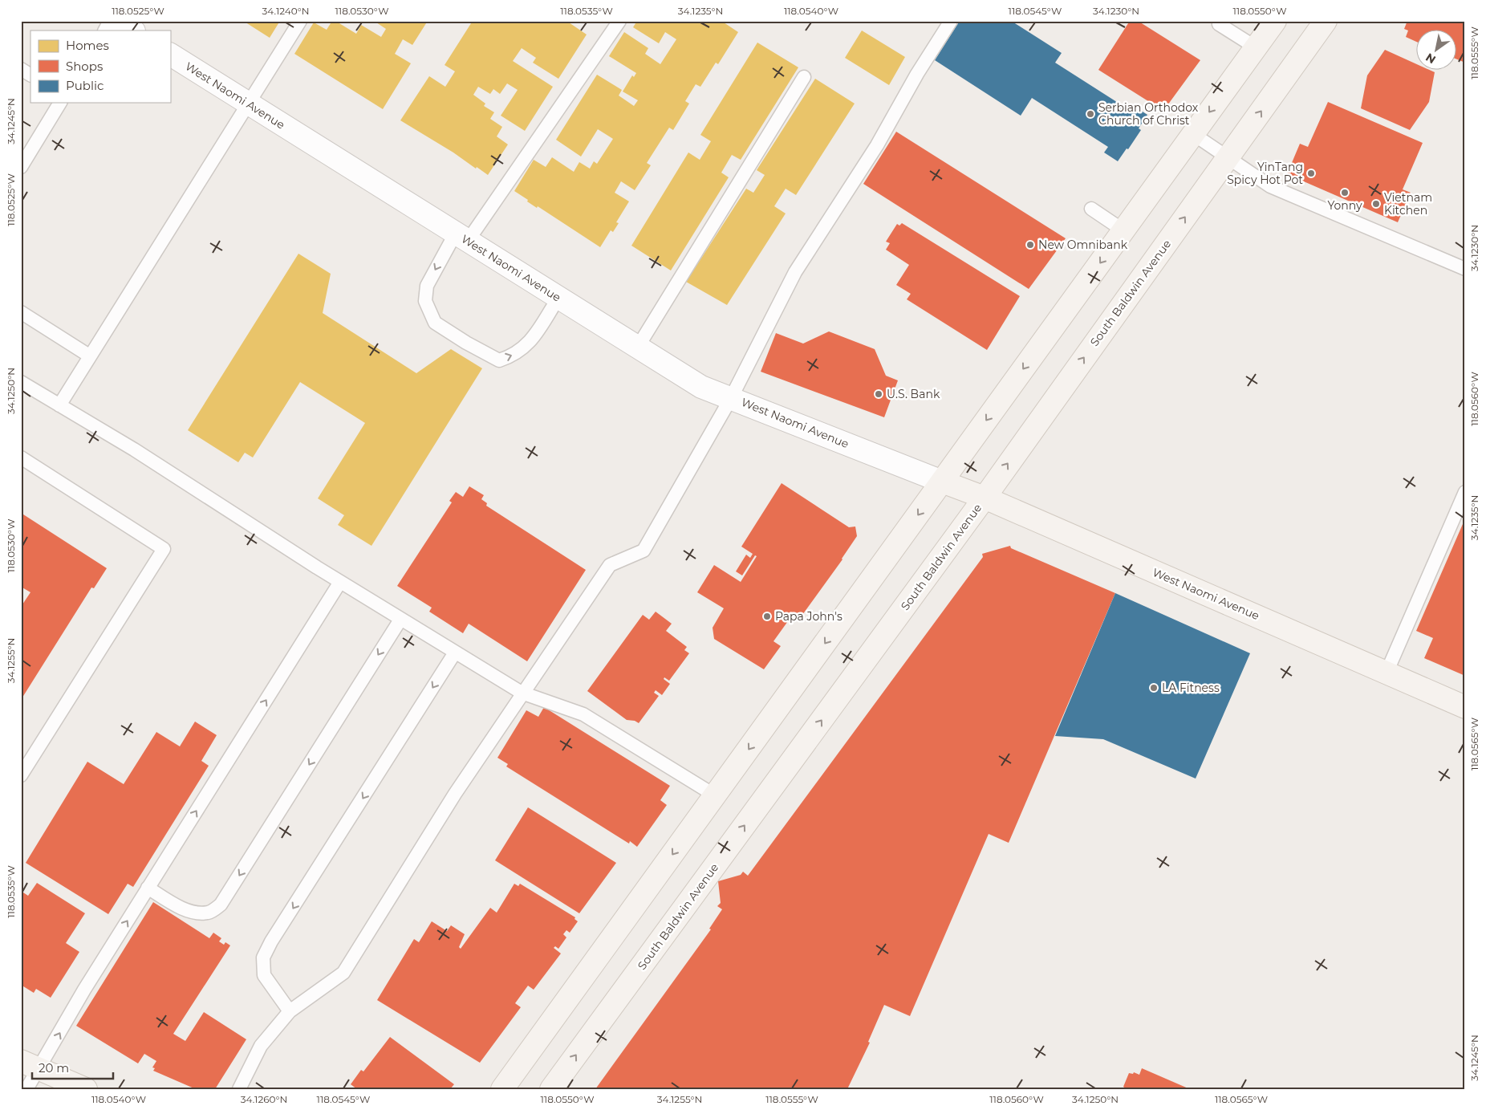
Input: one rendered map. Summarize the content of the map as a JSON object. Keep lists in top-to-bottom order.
{
  "streets": {
    "main road": ["West Naomi Avenue", "South Baldwin Avenue"]
  },
  "crossings": [
    ["West Naomi Avenue", "South Baldwin Avenue"]
  ],
  "places": [
    "Serbian Orthodox Church of Christ",
    "YinTang Spicy Hot Pot",
    "Yonny",
    "Vietnam Kitchen",
    "New Omnibank",
    "U.S. Bank",
    "Papa John's",
    "LA Fitness"
  ],
  "legend": ["Homes", "Shops", "Public"],
  "scale_bar": "20 m",
  "north": "bottom left",
  "coordinates": [
    "118.0525°W",
    "34.1240°N",
    "118.0530°W",
    "118.0535°W",
    "34.1235°N",
    "118.0540°W",
    "118.0545°W",
    "34.1230°N",
    "118.0550°W",
    "118.0555°W",
    "34.1245°N",
    "34.1250°N",
    "118.0560°W",
    "34.1255°N",
    "118.0565°W",
    "34.1260°N"
  ]
}
